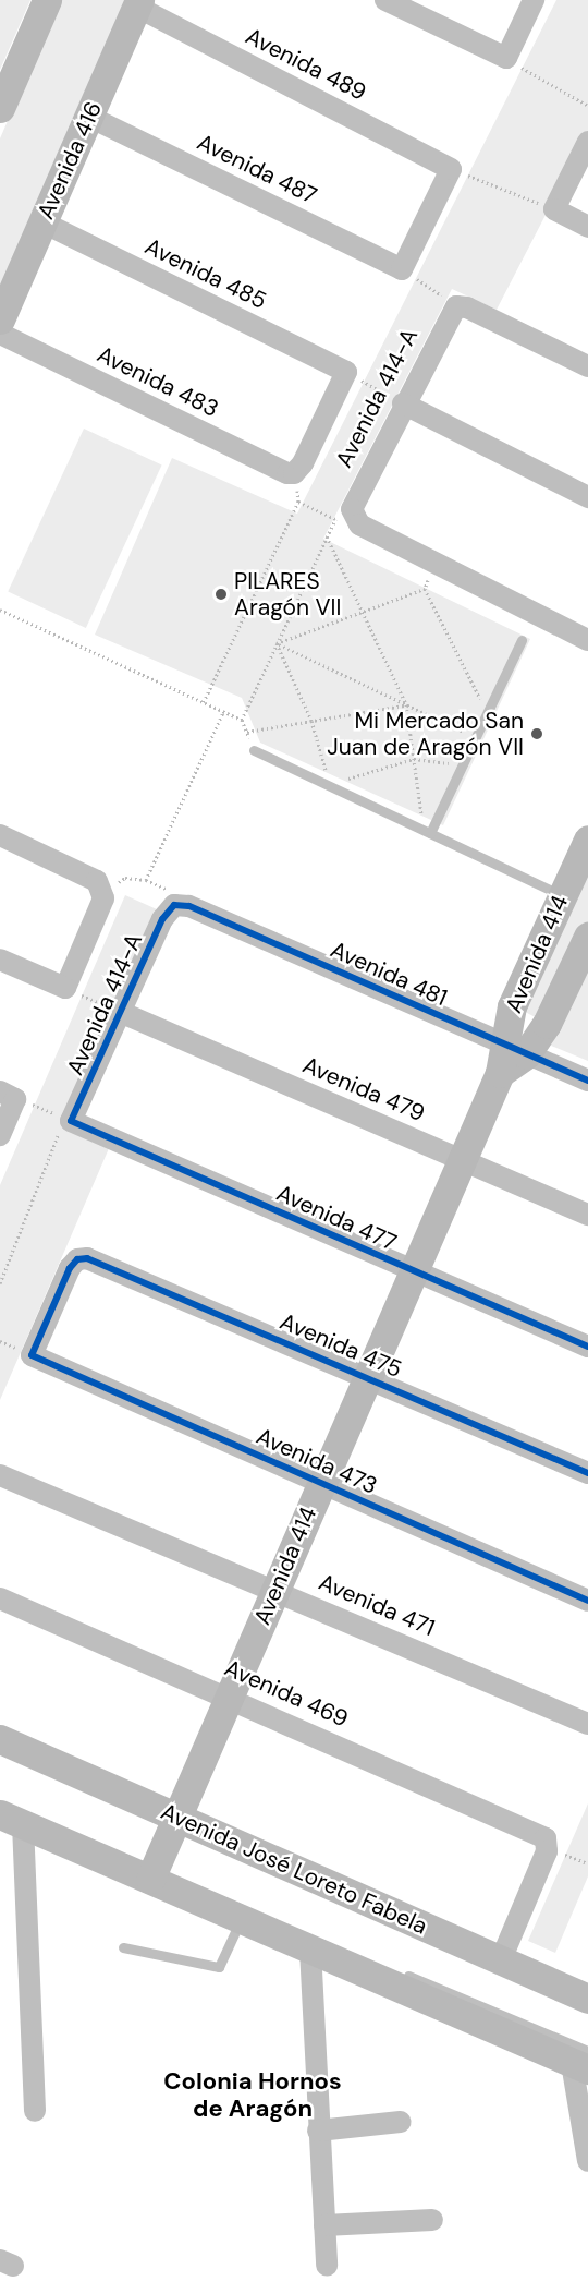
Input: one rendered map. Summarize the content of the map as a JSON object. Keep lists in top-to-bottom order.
{
  "streets": {
    "street": [
      "Avenida 489",
      "Avenida 416",
      "Avenida 487",
      "Avenida 485",
      "Avenida 483",
      "Avenida 414-A",
      "Avenida 414",
      "Avenida 481",
      "Avenida 479",
      "Avenida 477",
      "Avenida 475",
      "Avenida 473",
      "Avenida 471",
      "Avenida 469",
      "Avenida José Loreto Fabela"
    ]
  },
  "crossings": [
    ["Avenida 489", "Avenida 416"],
    ["Avenida 416", "Avenida 487"],
    ["Avenida 416", "Avenida 485"],
    ["Avenida 485", "Avenida 414-A"],
    ["Avenida 483", "Avenida 414-A"],
    ["Avenida 414-A", "Avenida 481"],
    ["Avenida 414-A", "Avenida 479"],
    ["Avenida 414-A", "Avenida 477"],
    ["Avenida 414", "Avenida 481"],
    ["Avenida 414", "Avenida 479"],
    ["Avenida 414", "Avenida 477"],
    ["Avenida 414", "Avenida 475"],
    ["Avenida 414", "Avenida 473"],
    ["Avenida 414", "Avenida 471"],
    ["Avenida 414", "Avenida 469"],
    ["Avenida 414", "Avenida José Loreto Fabela"],
    ["Avenida 475", "Avenida 473"]
  ],
  "districts": ["Colonia Hornos de Aragón"],
  "places": ["PILARES Aragón VII", "Mi Mercado San Juan de Aragón VII"]
}
